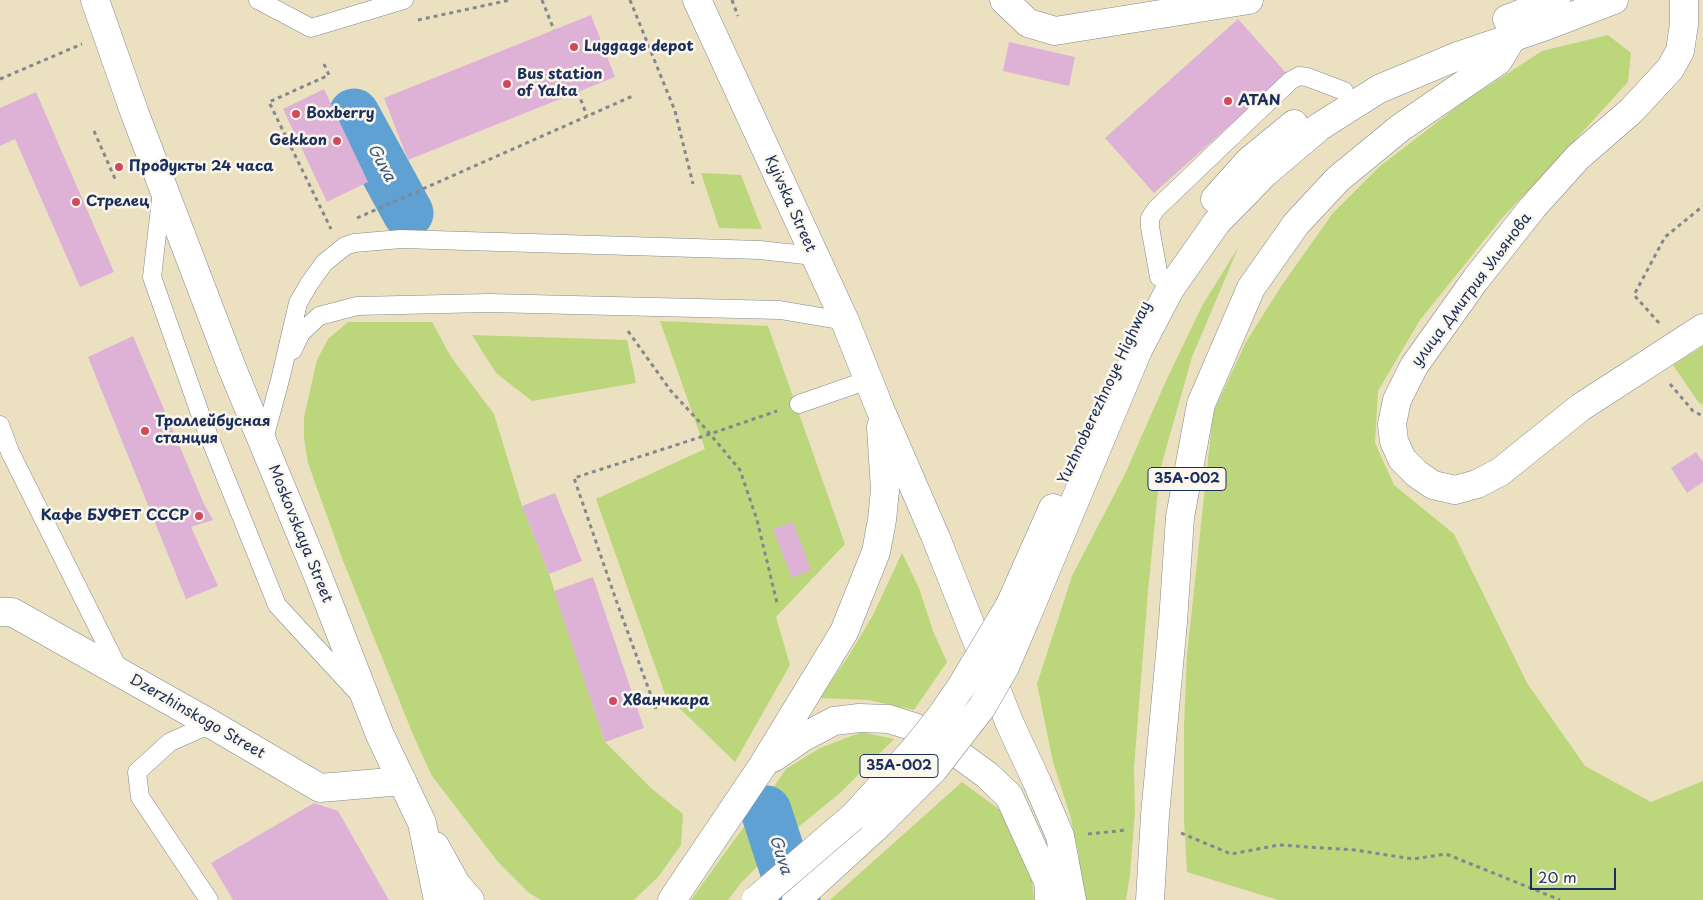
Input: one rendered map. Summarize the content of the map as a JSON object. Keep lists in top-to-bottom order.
{
  "streets": {
    "main road": [
      "Kyivska Street",
      "улица Дмитрия Ульянова",
      "Yuzhnoberezhnoye Highway",
      "35А-002",
      "Moskovskaya Street",
      "Dzerzhinskogo Street"
    ]
  },
  "crossings": [
    ["Yuzhnoberezhnoye Highway", "35А-002"],
    ["Moskovskaya Street", "Dzerzhinskogo Street"]
  ],
  "water": ["Guva"],
  "places": [
    "Luggage depot",
    "Bus station of Yalta",
    "ATAN",
    "Boxberry",
    "Gekkon",
    "Продукты 24 часа",
    "Стрелец",
    "Троллейбусная станция",
    "Кафе БУФЕТ СССР",
    "Хванчкара"
  ],
  "scale_bar": "20 m"
}
